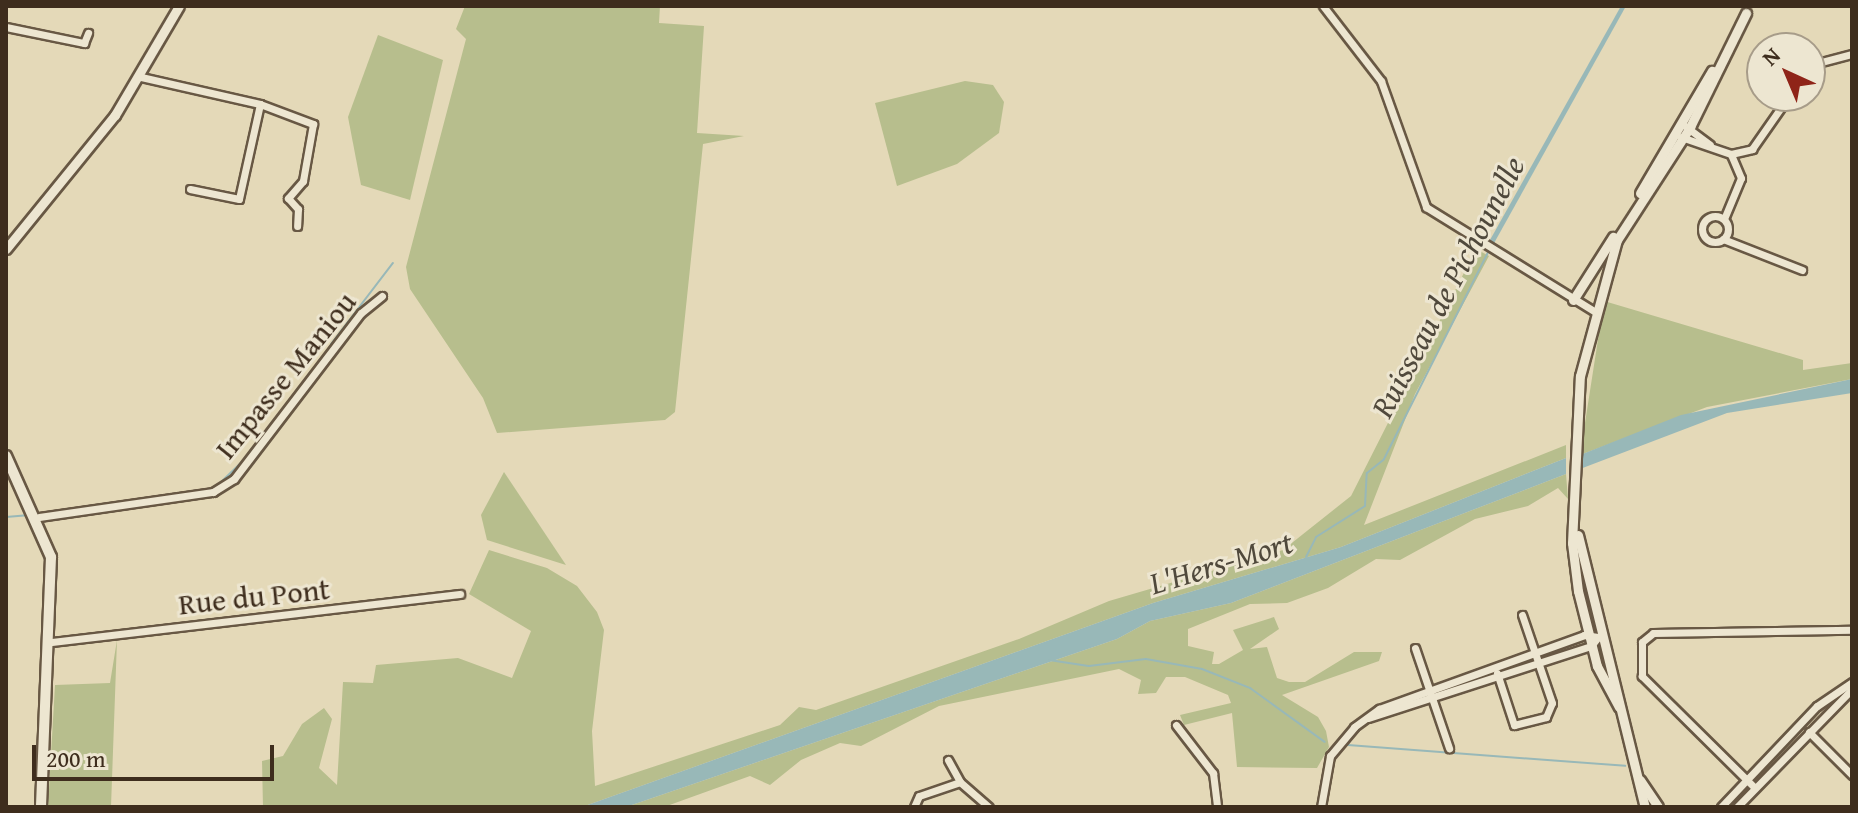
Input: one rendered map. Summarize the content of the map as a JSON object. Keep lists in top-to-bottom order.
{
  "streets": {
    "street": ["Impasse Maniou", "Rue du Pont"]
  },
  "water": ["Ruisseau de Pichounelle", "L'Hers-Mort"],
  "scale_bar": "200 m",
  "north": "top left"
}
